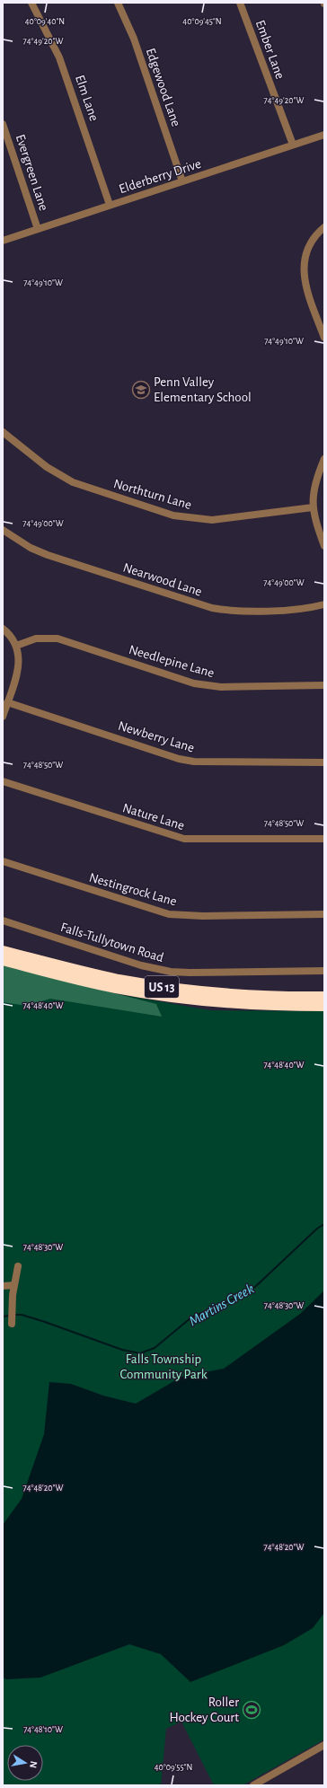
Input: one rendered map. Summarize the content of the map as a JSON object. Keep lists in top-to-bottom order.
{
  "streets": {
    "highway": ["US 13"],
    "street": [
      "Ember Lane",
      "Edgewood Lane",
      "Elm Lane",
      "Evergreen Lane",
      "Elderberry Drive",
      "Northturn Lane",
      "Nearwood Lane",
      "Needlepine Lane",
      "Newberry Lane",
      "Nature Lane",
      "Nestingrock Lane",
      "Falls-Tullytown Road"
    ]
  },
  "crossings": [
    ["Ember Lane", "Elderberry Drive"],
    ["Edgewood Lane", "Elderberry Drive"],
    ["Elm Lane", "Elderberry Drive"],
    ["Evergreen Lane", "Elderberry Drive"]
  ],
  "water": ["Martins Creek"],
  "parks": ["Falls Township Community Park"],
  "places": {
    "school or university": ["Penn Valley Elementary School"],
    "sports": ["Roller Hockey Court"]
  },
  "north": "right",
  "coordinates": [
    "40°09'40\"N",
    "40°09'45\"N",
    "74°49'20\"W",
    "74°49'10\"W",
    "74°49'00\"W",
    "74°48'50\"W",
    "74°48'40\"W",
    "74°48'30\"W",
    "74°48'20\"W",
    "74°48'10\"W",
    "40°09'55\"N"
  ]
}
